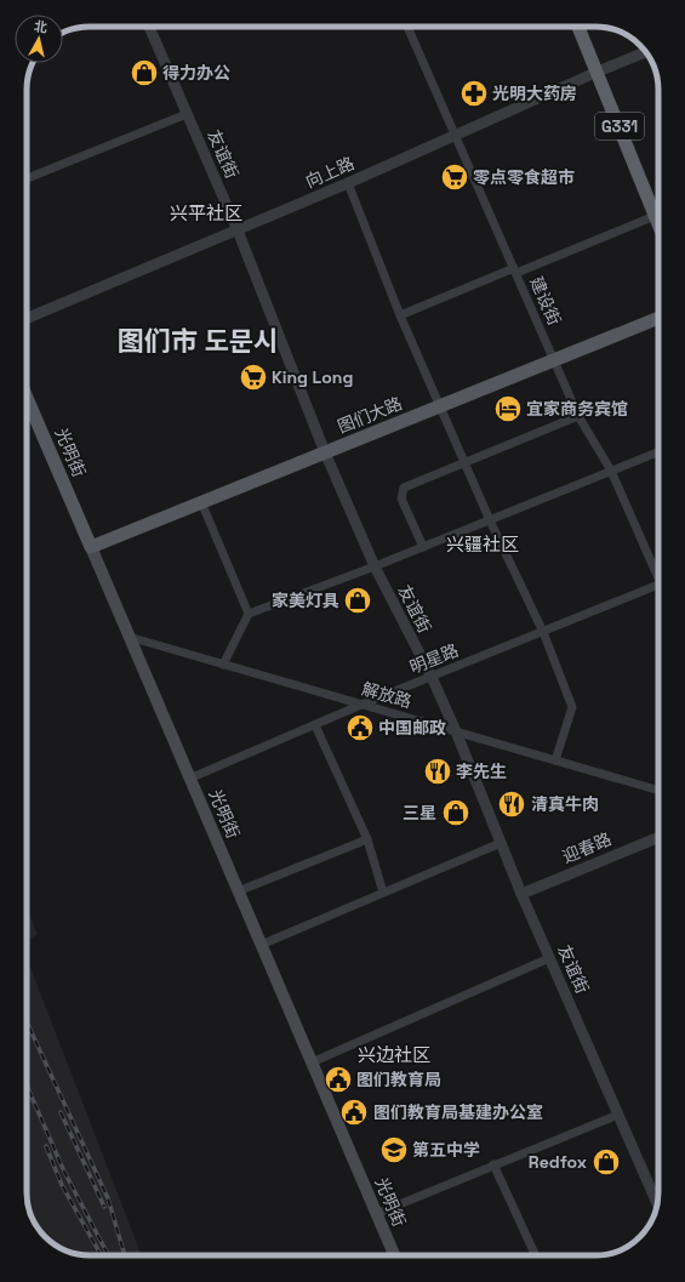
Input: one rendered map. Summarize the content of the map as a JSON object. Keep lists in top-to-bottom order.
{
  "streets": {
    "highway": ["G331"],
    "main road": ["图们大路", "光明街"],
    "street": [
      "友谊街",
      "向上路",
      "建设街",
      "明星路",
      "解放路",
      "迎春路"
    ]
  },
  "crossings": [
    ["G331", "向上路"],
    ["友谊街", "向上路"],
    ["友谊街", "图们大路"],
    ["友谊街", "明星路"],
    ["友谊街", "解放路"],
    ["友谊街", "迎春路"],
    ["向上路", "建设街"],
    ["建设街", "图们大路"],
    ["图们大路", "光明街"],
    ["光明街", "明星路"],
    ["光明街", "解放路"],
    ["明星路", "解放路"]
  ],
  "districts": [
    "兴平社区",
    "图们市 도문시",
    "兴疆社区",
    "兴边社区"
  ],
  "places": {
    "shop": [
      "得力办公",
      "家美灯具",
      "三星",
      "Redfox"
    ],
    "pharmacy": ["光明大药房"],
    "supermarket": ["零点零食超市", "King Long"],
    "hotel": ["宜家商务宾馆"],
    "public building": ["中国邮政", "图们教育局", "图们教育局基建办公室"],
    "restaurant": ["李先生", "清真牛肉"],
    "school or university": ["第五中学"]
  },
  "north": "top"
}
